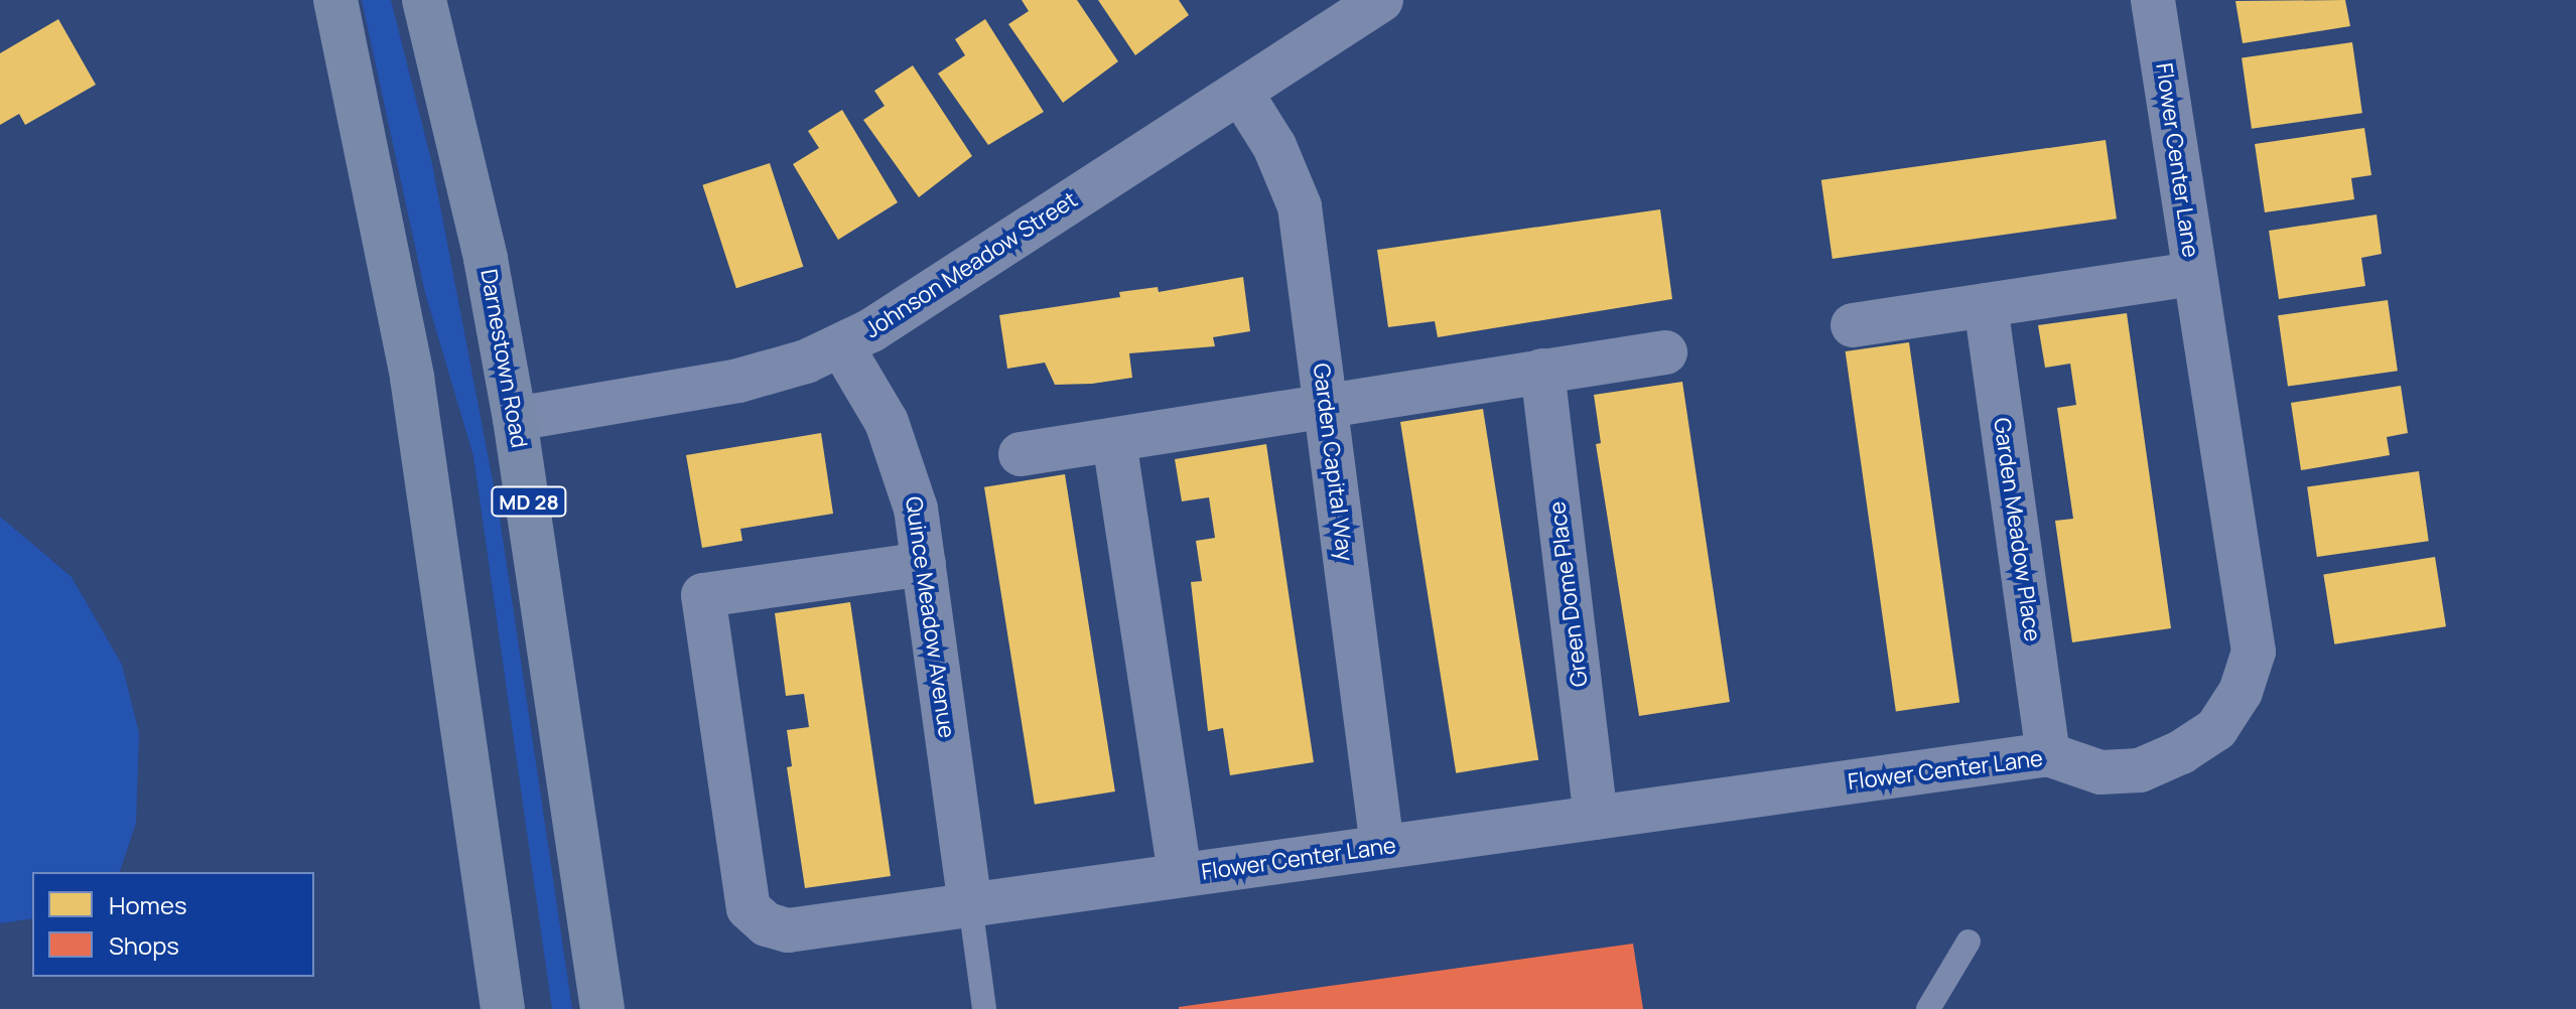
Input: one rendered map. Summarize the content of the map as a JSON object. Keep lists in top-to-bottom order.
{
  "streets": {
    "main road": ["Darnestown Road", "MD 28"],
    "street": [
      "Flower Center Lane",
      "Johnson Meadow Street",
      "Garden Capital Way",
      "Garden Meadow Place",
      "Green Dome Place",
      "Quince Meadow Avenue"
    ]
  },
  "crossings": [
    ["Flower Center Lane", "Garden Capital Way"],
    ["Flower Center Lane", "Garden Meadow Place"],
    ["Flower Center Lane", "Green Dome Place"],
    ["Flower Center Lane", "Quince Meadow Avenue"],
    ["Johnson Meadow Street", "Darnestown Road"],
    ["Johnson Meadow Street", "Garden Capital Way"],
    ["Johnson Meadow Street", "Quince Meadow Avenue"]
  ],
  "legend": ["Homes", "Shops"]
}
